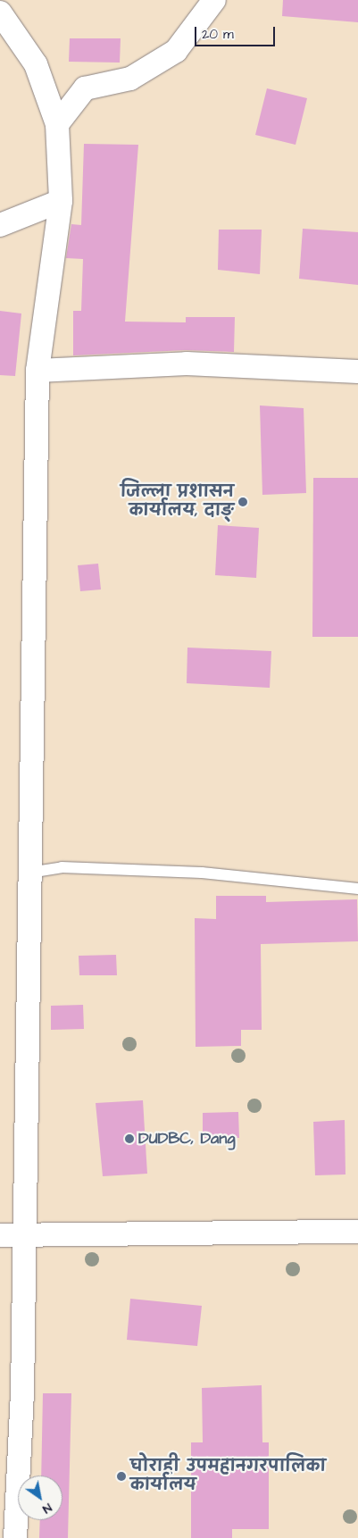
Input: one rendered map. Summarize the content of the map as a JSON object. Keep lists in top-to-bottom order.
{
  "places": ["जिल्ला प्रशासन कार्यालय, दाङ्", "DUDBC, Dang", "घोराही उपमहानगरपालिका कार्यालय"],
  "scale_bar": "20 m",
  "north": "bottom right"
}
